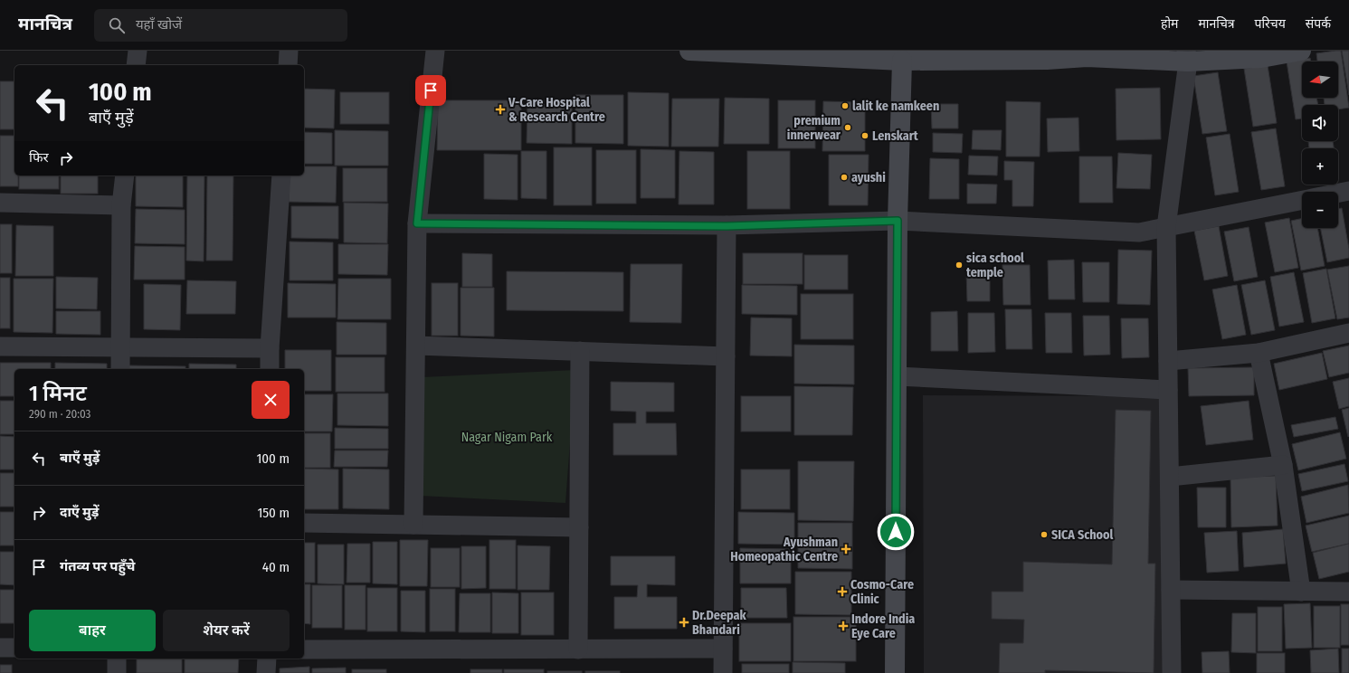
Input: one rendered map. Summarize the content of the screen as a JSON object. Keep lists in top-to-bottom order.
{
  "parks": ["Nagar Nigam Park"],
  "places": {
    "other": [
      "lalit ke namkeen",
      "premium innerwear",
      "Lenskart",
      "ayushi",
      "sica school temple",
      "SICA School"
    ],
    "health": [
      "V-Care Hospital & Research Centre",
      "Ayushman Homeopathic Centre",
      "Cosmo-Care Clinic",
      "Dr.Deepak Bhandari",
      "Indore India Eye Care"
    ]
  },
  "north": "left",
  "page": {
    "header": "मानचित्र",
    "search": "यहाँ खोजें",
    "nav": [
      "होम",
      "मानचित्र",
      "परिचय",
      "संपर्क"
    ],
    "map_buttons": ["+", "−"],
    "turn": ["100 m", "बाएँ मुड़ें"],
    "then": "फिर",
    "heading": ["1 मिनट", "290 m · 20:03"],
    "list": [
      {
        "name": "बाएँ मुड़ें",
        "value": "100 m"
      },
      {
        "name": "दाएँ मुड़ें",
        "value": "150 m"
      },
      {
        "name": "गंतव्य पर पहुँचे",
        "value": "40 m"
      }
    ],
    "buttons": ["बाहर", "शेयर करें"]
  }
}
